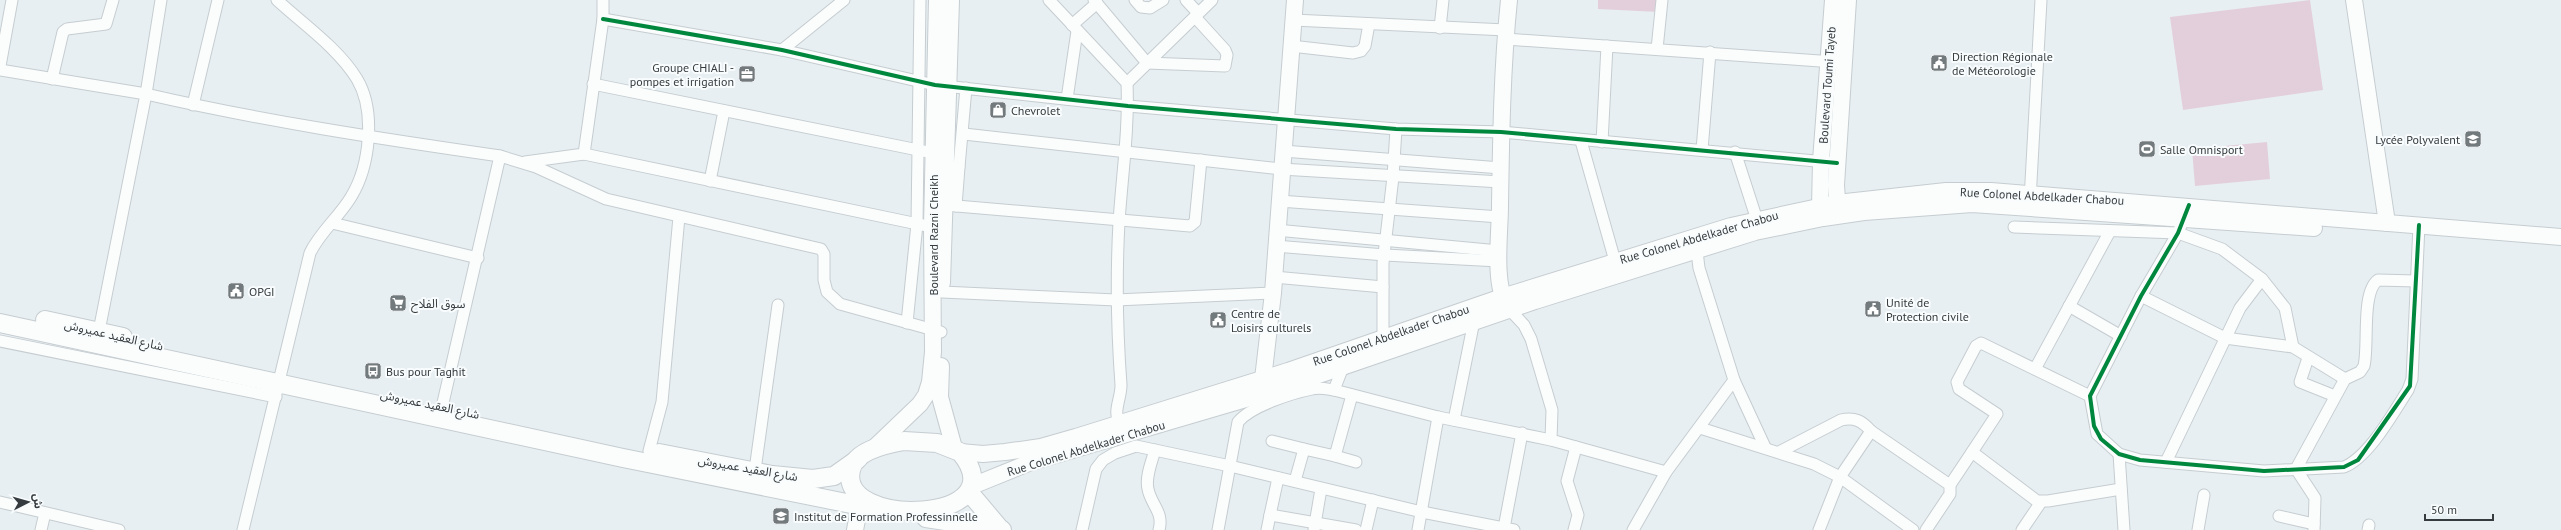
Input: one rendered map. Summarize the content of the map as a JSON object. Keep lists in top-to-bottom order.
{
  "streets": {
    "main road": [
      "Boulevard Toumi Tayeb",
      "Rue Colonel Abdelkader Chabou",
      "Boulevard Razni Cheikh",
      "شارع العقيد عميروش"
    ]
  },
  "crossings": [
    ["Boulevard Toumi Tayeb", "Rue Colonel Abdelkader Chabou"],
    ["Rue Colonel Abdelkader Chabou", "Boulevard Razni Cheikh"],
    ["Rue Colonel Abdelkader Chabou", "شارع العقيد عميروش"],
    ["Boulevard Razni Cheikh", "شارع العقيد عميروش"]
  ],
  "places": {
    "public building": [
      "Direction Régionale de Météorologie",
      "OPGI",
      "Unité de Protection civile",
      "Centre de Loisirs culturels"
    ],
    "office": ["Groupe CHIALI - pompes et irrigation"],
    "shop": ["Chevrolet"],
    "school or university": ["Lycée Polyvalent", "Institut de Formation Professinnelle"],
    "sports": ["Salle Omnisport"],
    "supermarket": ["سوق الفلاح"],
    "bus stop": ["Bus pour Taghit"]
  },
  "scale_bar": "50 m",
  "north": "right"
}
